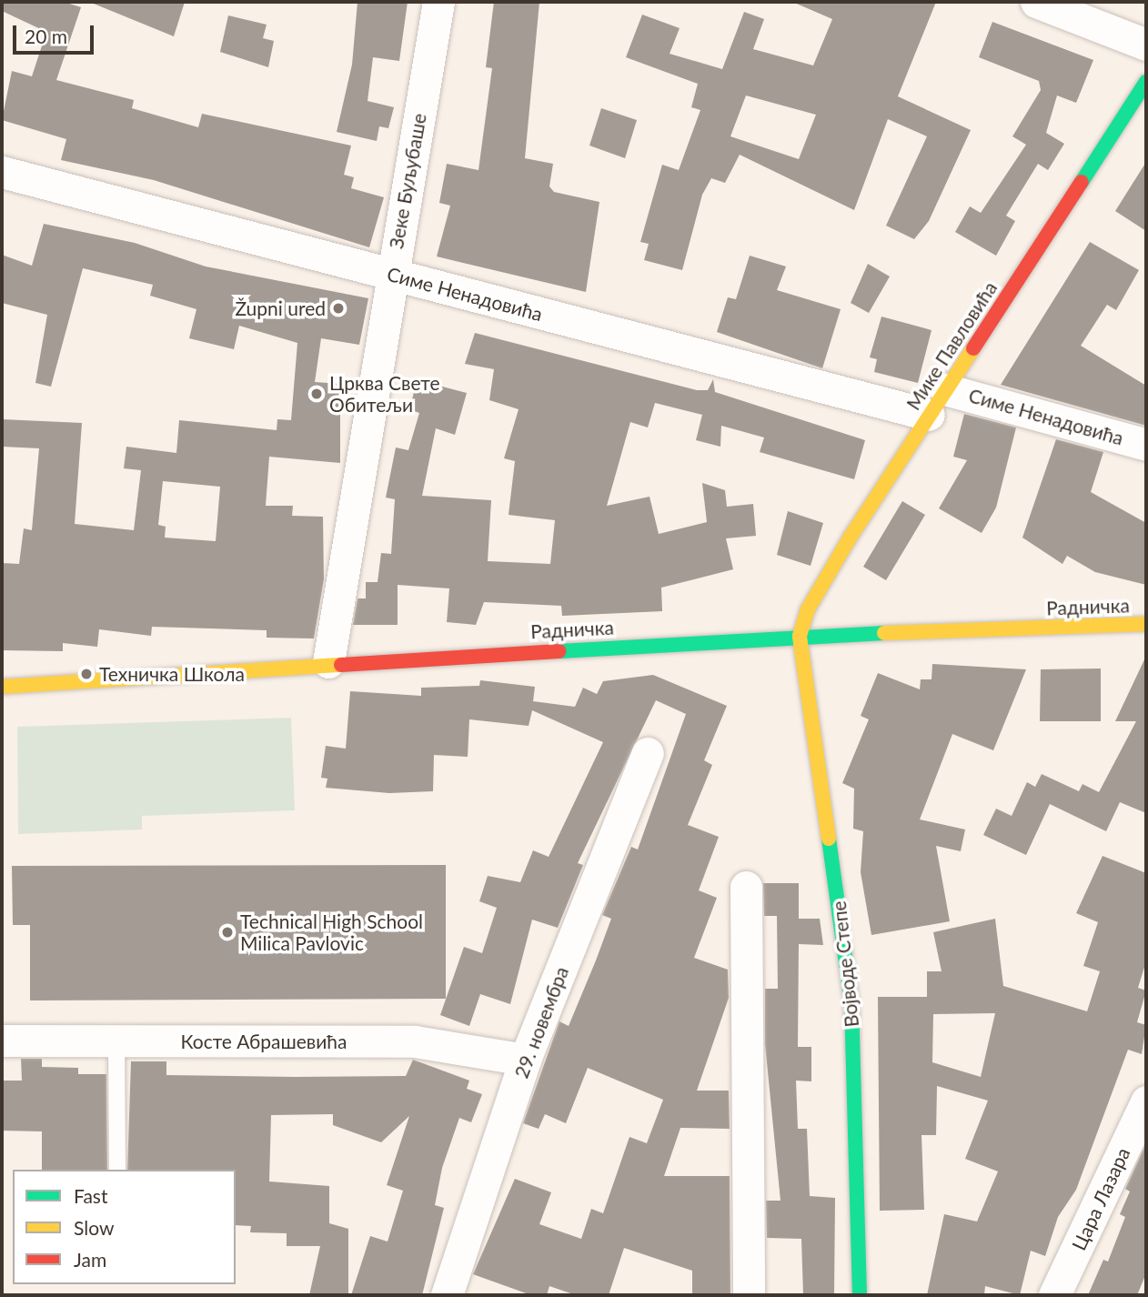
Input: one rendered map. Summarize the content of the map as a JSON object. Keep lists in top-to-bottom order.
{
  "streets": {
    "street": [
      "Зеке Буљубаше",
      "Симе Ненадовића",
      "Мике Павловића",
      "Радничка",
      "Војводе Степе",
      "29. новембра",
      "Косте Абрашевића",
      "Цара Лазара"
    ]
  },
  "crossings": [
    ["Зеке Буљубаше", "Симе Ненадовића"],
    ["Зеке Буљубаше", "Радничка"],
    ["Симе Ненадовића", "Мике Павловића"],
    ["Мике Павловића", "Радничка"],
    ["Мике Павловића", "Војводе Степе"],
    ["Радничка", "Војводе Степе"],
    ["29. новембра", "Косте Абрашевића"]
  ],
  "places": [
    "Župni ured",
    "Црква Свете Обитељи",
    "Техничка Школа",
    "Technical High School Milica Pavlovic"
  ],
  "legend": ["Fast", "Slow", "Jam"],
  "scale_bar": "20 m"
}
